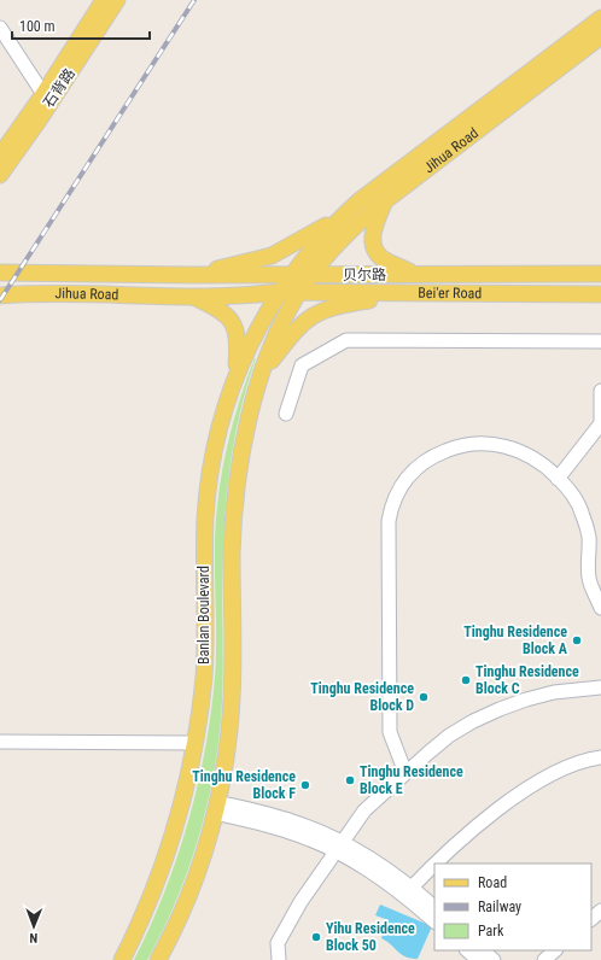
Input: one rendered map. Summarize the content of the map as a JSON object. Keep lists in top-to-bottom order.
{
  "streets": {
    "main road": [
      "石背路",
      "Jihua Road",
      "贝尔路",
      "Bei'er Road",
      "Banlan Boulevard"
    ]
  },
  "crossings": [
    ["Jihua Road", "贝尔路"],
    ["Jihua Road", "Bei'er Road"],
    ["Jihua Road", "Banlan Boulevard"],
    ["贝尔路", "Bei'er Road"],
    ["Bei'er Road", "Banlan Boulevard"]
  ],
  "places": [
    "Tinghu Residence Block A",
    "Tinghu Residence Block C",
    "Tinghu Residence Block D",
    "Tinghu Residence Block E",
    "Tinghu Residence Block F",
    "Yihu Residence Block 50"
  ],
  "legend": ["Road", "Railway", "Park"],
  "scale_bar": "100 m",
  "north": "bottom"
}
